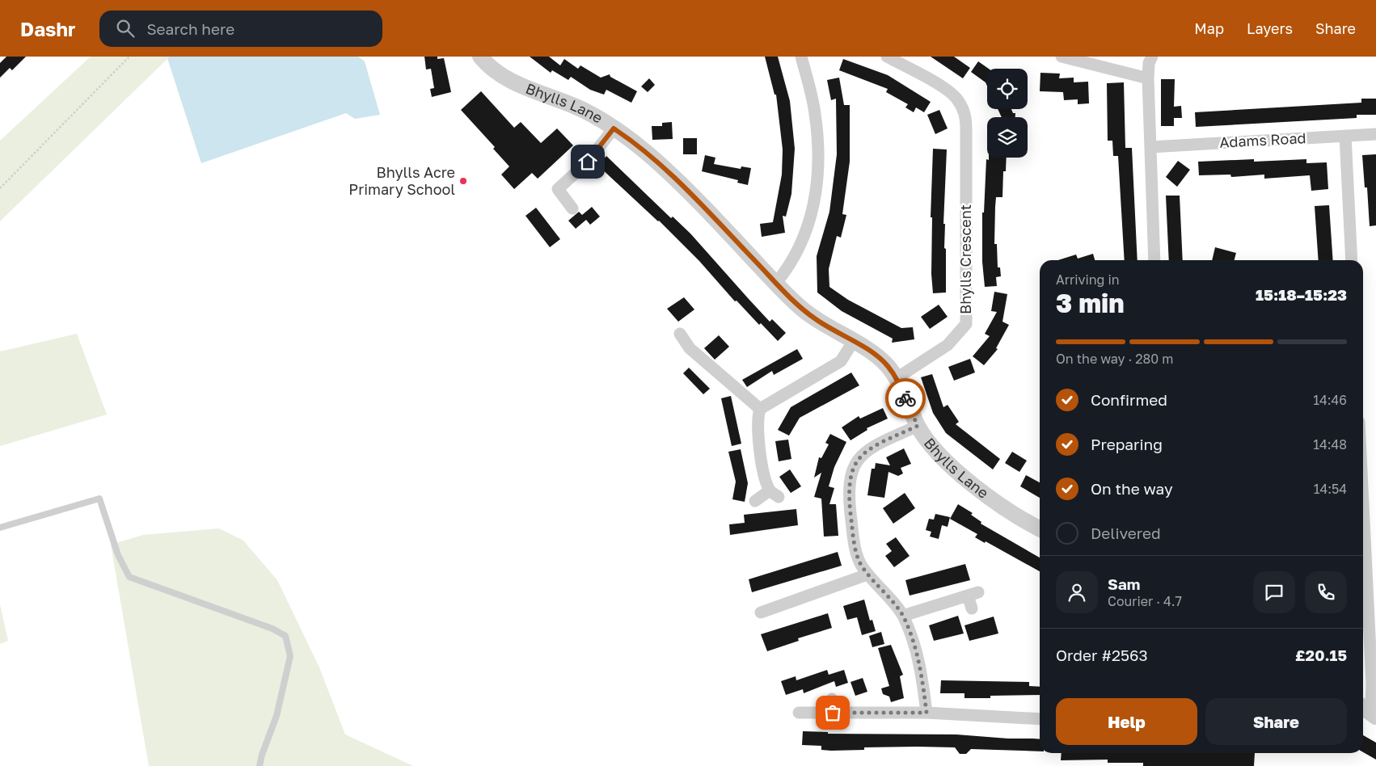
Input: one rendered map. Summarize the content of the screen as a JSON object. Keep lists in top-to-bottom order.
{
  "streets": {
    "street": ["Bhylls Lane", "Adams Road", "Bhylls Crescent"]
  },
  "crossings": [
    ["Bhylls Lane", "Bhylls Crescent"]
  ],
  "places": ["Bhylls Acre Primary School"],
  "page": {
    "header": "Dashr",
    "search": "Search here",
    "nav": ["Map", "Layers", "Share"],
    "heading": ["3 min", "Arriving in", "15:18–15:23"],
    "panel": [
      "Sam",
      "Courier · 4.7",
      "Order #2563",
      "£20.15"
    ],
    "bar": "On the way · 280 m",
    "list": [
      ["Confirmed", "14:46"],
      ["Preparing", "14:48"],
      ["On the way", "14:54"],
      "Delivered"
    ],
    "buttons": ["Help", "Share"]
  }
}
